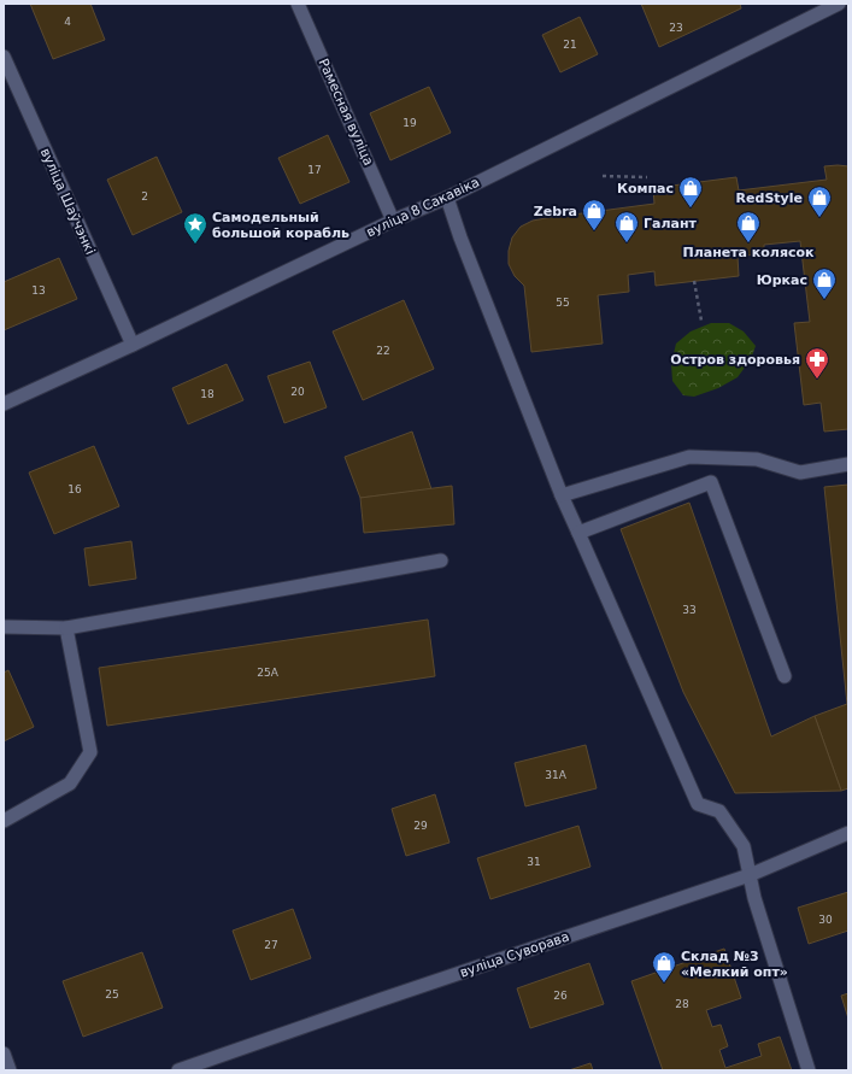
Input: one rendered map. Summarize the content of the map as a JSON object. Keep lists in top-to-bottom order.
{
  "streets": {
    "street": [
      "Рамесная вуліца",
      "вуліца Шаўчэнкі",
      "вуліца 8 Сакавіка",
      "вуліца Суворава"
    ]
  },
  "crossings": [
    ["Рамесная вуліца", "вуліца 8 Сакавіка"],
    ["вуліца Шаўчэнкі", "вуліца 8 Сакавіка"]
  ],
  "places": {
    "shop": [
      "Компас",
      "RedStyle",
      "Zebra",
      "Галант",
      "Планета колясок",
      "Юркас",
      "Склад №3 «Мелкий опт»"
    ],
    "place": ["Самодельный большой корабль"],
    "pharmacy": ["Остров здоровья"]
  },
  "house_numbers": [
    "4",
    "23",
    "21",
    "19",
    "17",
    "2",
    "13",
    "55",
    "22",
    "20",
    "18",
    "16",
    "33",
    "25А",
    "31А",
    "29",
    "31",
    "30",
    "27",
    "25",
    "26",
    "28"
  ]
}
